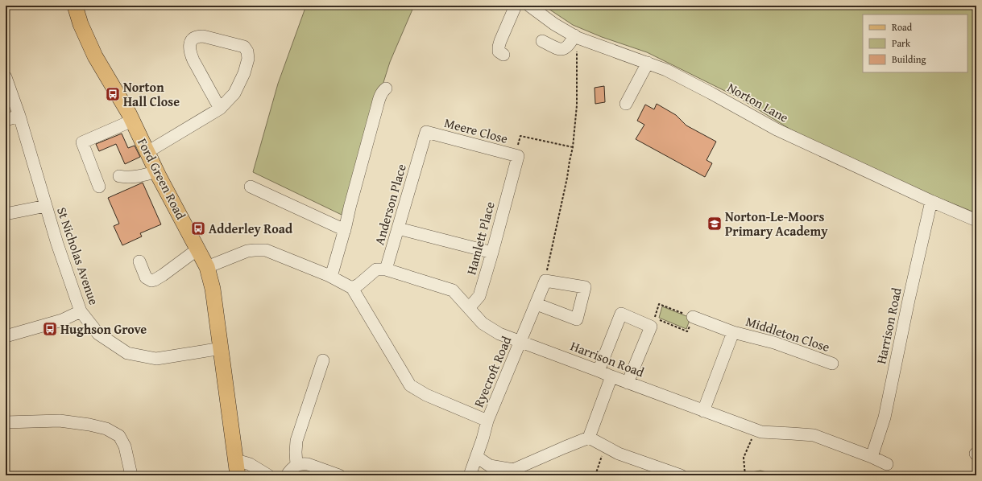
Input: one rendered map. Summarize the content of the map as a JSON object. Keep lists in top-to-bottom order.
{
  "streets": {
    "main road": ["Ford Green Road"],
    "street": [
      "Norton Lane",
      "Meere Close",
      "Anderson Place",
      "Hamlett Place",
      "St Nicholas Avenue",
      "Harrison Road",
      "Middleton Close",
      "Ryecroft Road"
    ]
  },
  "crossings": [
    ["Norton Lane", "Harrison Road"],
    ["Meere Close", "Anderson Place"],
    ["Meere Close", "Hamlett Place"],
    ["Ford Green Road", "St Nicholas Avenue"],
    ["Anderson Place", "Harrison Road"],
    ["Hamlett Place", "Harrison Road"],
    ["Harrison Road", "Ryecroft Road"]
  ],
  "places": {
    "bus stop": ["Norton Hall Close", "Adderley Road", "Hughson Grove"],
    "school or university": ["Norton-Le-Moors Primary Academy"]
  },
  "legend": ["Road", "Park", "Building"]
}
